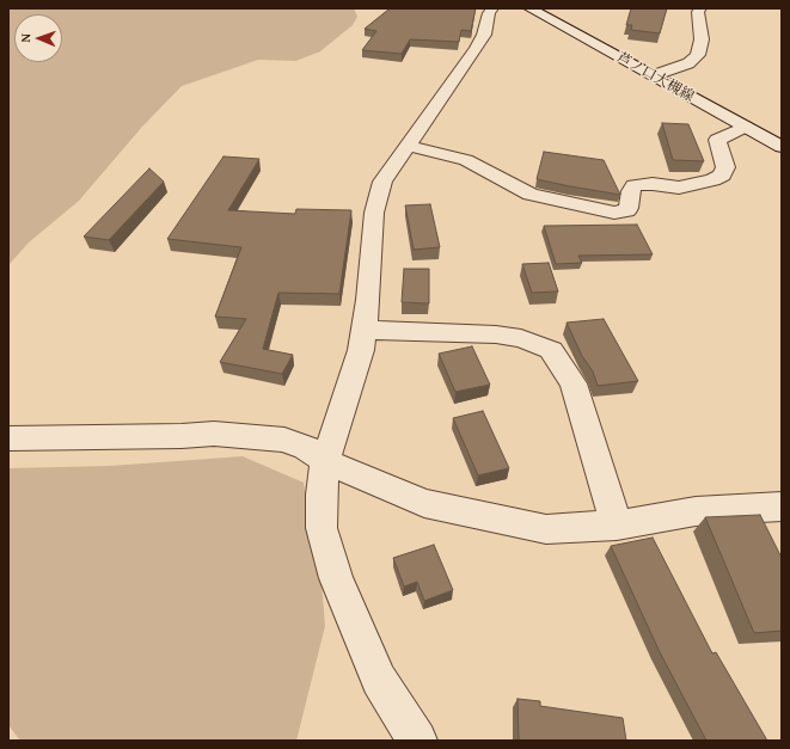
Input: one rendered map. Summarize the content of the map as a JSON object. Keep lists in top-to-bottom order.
{
  "streets": {
    "street": ["芦ノ口大槻線"]
  },
  "north": "left"
}
